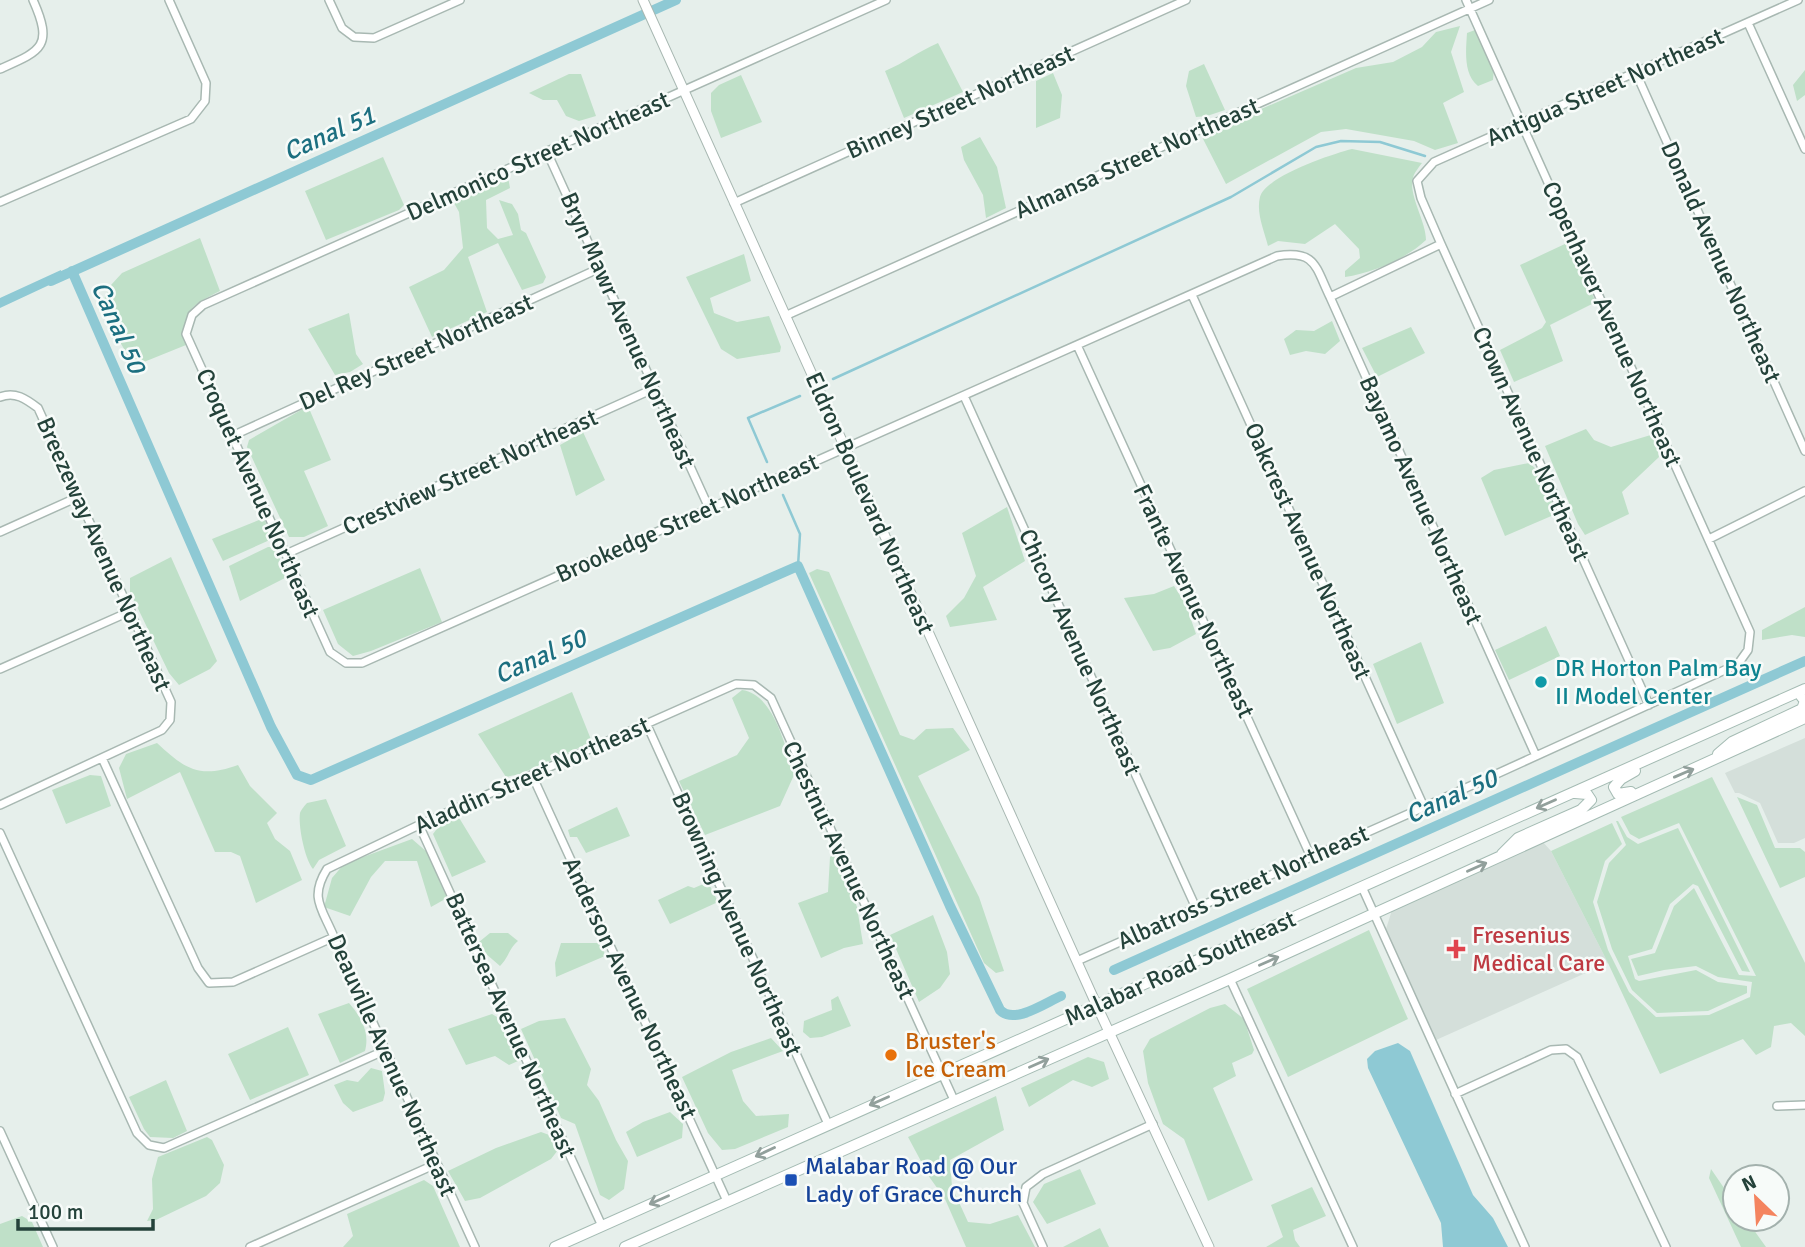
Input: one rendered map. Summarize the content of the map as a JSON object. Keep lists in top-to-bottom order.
{
  "streets": {
    "main road": ["Malabar Road Southeast"],
    "street": [
      "Antigua Street Northeast",
      "Binney Street Northeast",
      "Delmonico Street Northeast",
      "Almansa Street Northeast",
      "Donald Avenue Northeast",
      "Copenhaver Avenue Northeast",
      "Bryn Mawr Avenue Northeast",
      "Del Rey Street Northeast",
      "Crown Avenue Northeast",
      "Crestview Street Northeast",
      "Croquet Avenue Northeast",
      "Bayamo Avenue Northeast",
      "Eldron Boulevard Northeast",
      "Brookedge Street Northeast",
      "Oakcrest Avenue Northeast",
      "Breezeway Avenue Northeast",
      "Frante Avenue Northeast",
      "Chicory Avenue Northeast",
      "Aladdin Street Northeast",
      "Chestnut Avenue Northeast",
      "Albatross Street Northeast",
      "Browning Avenue Northeast",
      "Anderson Avenue Northeast",
      "Battersea Avenue Northeast",
      "Deauville Avenue Northeast"
    ]
  },
  "crossings": [
    ["Antigua Street Northeast", "Donald Avenue Northeast"],
    ["Antigua Street Northeast", "Copenhaver Avenue Northeast"],
    ["Antigua Street Northeast", "Crown Avenue Northeast"],
    ["Binney Street Northeast", "Eldron Boulevard Northeast"],
    ["Delmonico Street Northeast", "Bryn Mawr Avenue Northeast"],
    ["Delmonico Street Northeast", "Croquet Avenue Northeast"],
    ["Delmonico Street Northeast", "Eldron Boulevard Northeast"],
    ["Almansa Street Northeast", "Copenhaver Avenue Northeast"],
    ["Almansa Street Northeast", "Eldron Boulevard Northeast"],
    ["Copenhaver Avenue Northeast", "Albatross Street Northeast"],
    ["Bryn Mawr Avenue Northeast", "Del Rey Street Northeast"],
    ["Bryn Mawr Avenue Northeast", "Crestview Street Northeast"],
    ["Bryn Mawr Avenue Northeast", "Brookedge Street Northeast"],
    ["Del Rey Street Northeast", "Croquet Avenue Northeast"],
    ["Crown Avenue Northeast", "Albatross Street Northeast"],
    ["Crestview Street Northeast", "Croquet Avenue Northeast"],
    ["Croquet Avenue Northeast", "Brookedge Street Northeast"],
    ["Bayamo Avenue Northeast", "Brookedge Street Northeast"],
    ["Bayamo Avenue Northeast", "Albatross Street Northeast"],
    ["Eldron Boulevard Northeast", "Brookedge Street Northeast"],
    ["Eldron Boulevard Northeast", "Albatross Street Northeast"],
    ["Eldron Boulevard Northeast", "Malabar Road Southeast"],
    ["Brookedge Street Northeast", "Oakcrest Avenue Northeast"],
    ["Brookedge Street Northeast", "Frante Avenue Northeast"],
    ["Brookedge Street Northeast", "Chicory Avenue Northeast"],
    ["Oakcrest Avenue Northeast", "Albatross Street Northeast"],
    ["Frante Avenue Northeast", "Albatross Street Northeast"],
    ["Chicory Avenue Northeast", "Albatross Street Northeast"],
    ["Aladdin Street Northeast", "Chestnut Avenue Northeast"],
    ["Aladdin Street Northeast", "Browning Avenue Northeast"],
    ["Aladdin Street Northeast", "Anderson Avenue Northeast"],
    ["Aladdin Street Northeast", "Battersea Avenue Northeast"],
    ["Aladdin Street Northeast", "Deauville Avenue Northeast"],
    ["Chestnut Avenue Northeast", "Malabar Road Southeast"],
    ["Browning Avenue Northeast", "Malabar Road Southeast"],
    ["Malabar Road Southeast", "Anderson Avenue Northeast"],
    ["Malabar Road Southeast", "Battersea Avenue Northeast"]
  ],
  "water": ["Canal 51", "Canal 50"],
  "places": {
    "other": ["DR Horton Palm Bay II Model Center", "Bruster's Ice Cream"],
    "health": ["Fresenius Medical Care"],
    "transit": ["Malabar Road @ Our Lady of Grace Church"]
  },
  "scale_bar": "100 m",
  "north": "top left"
}
